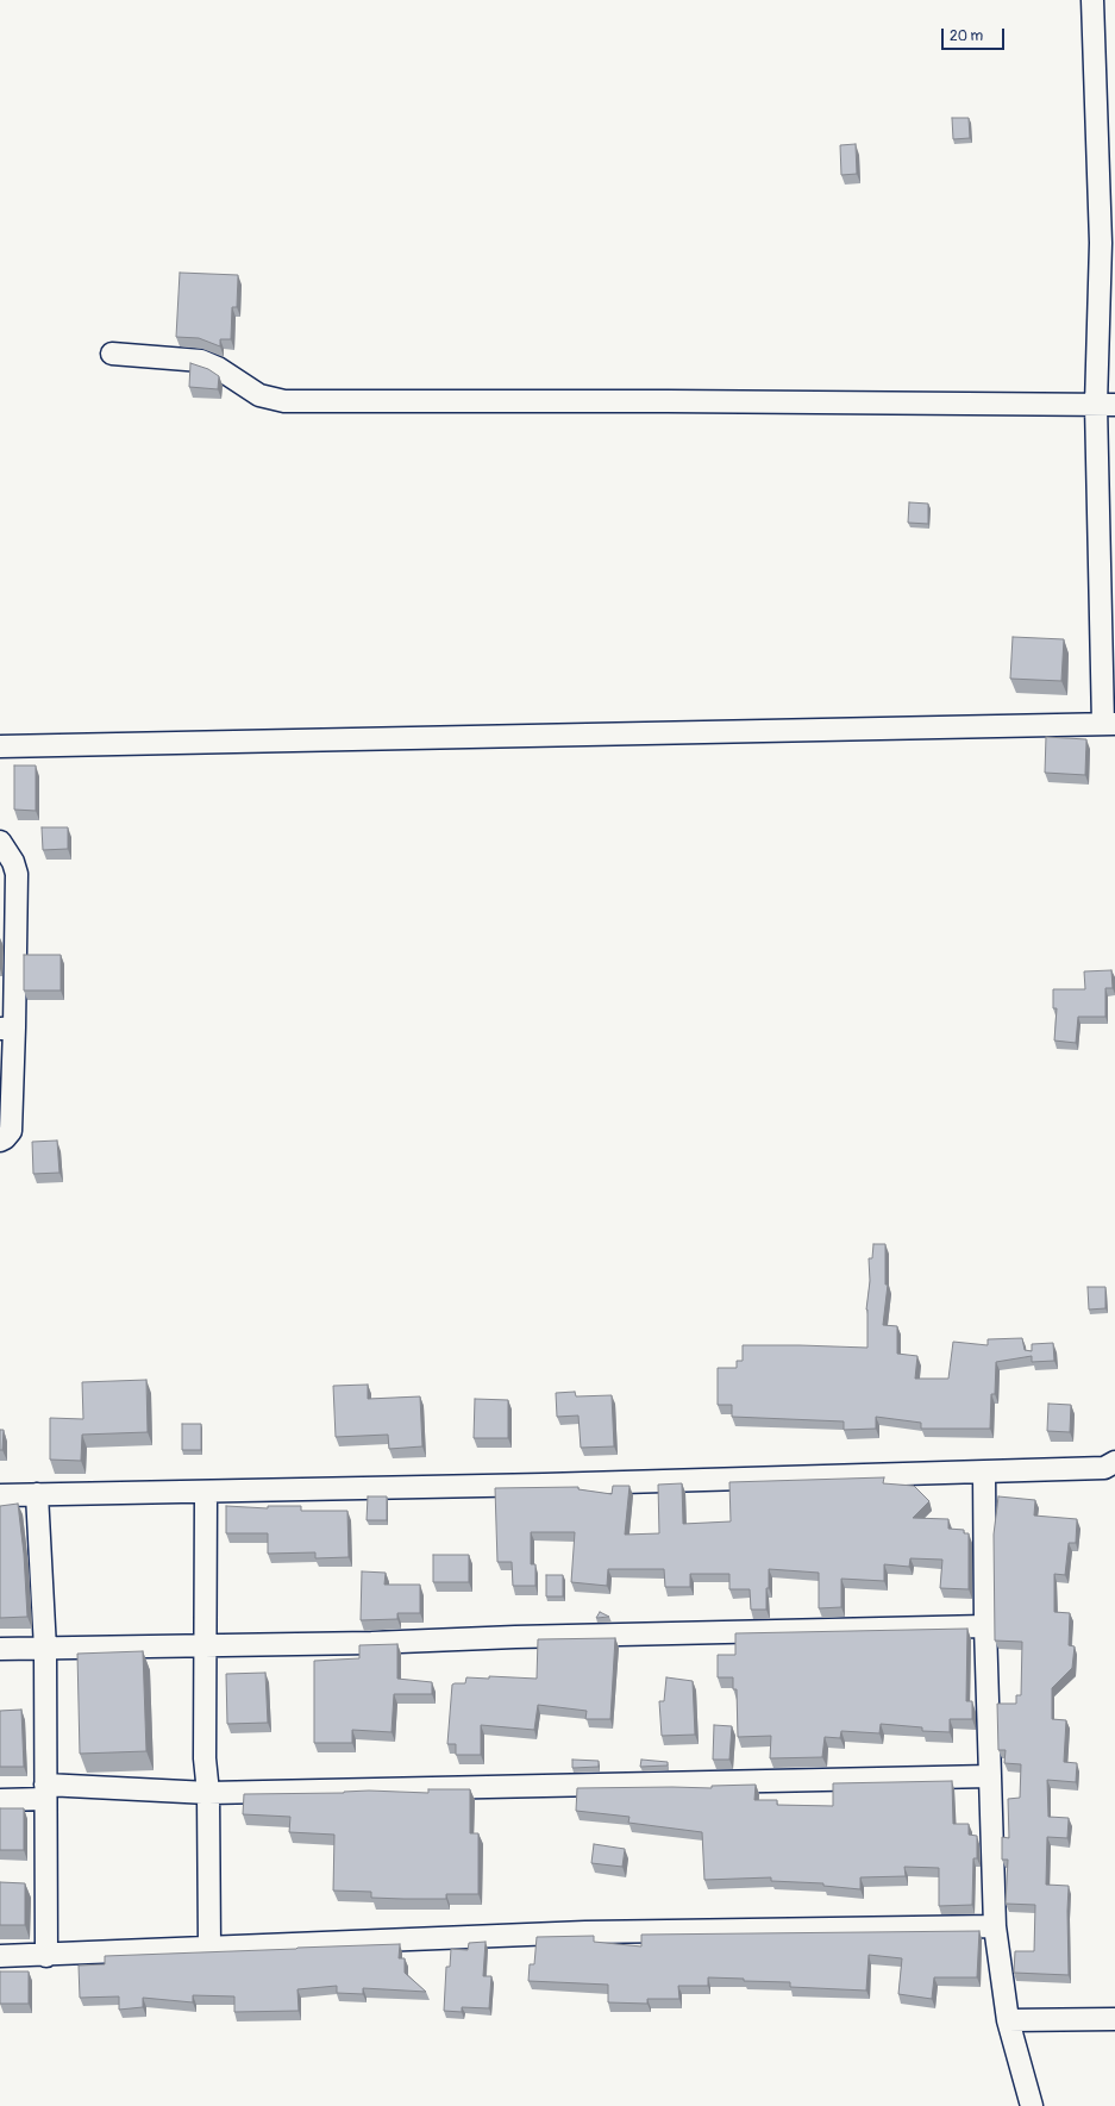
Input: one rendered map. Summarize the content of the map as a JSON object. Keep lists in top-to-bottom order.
{
  "scale_bar": "20 m"
}
